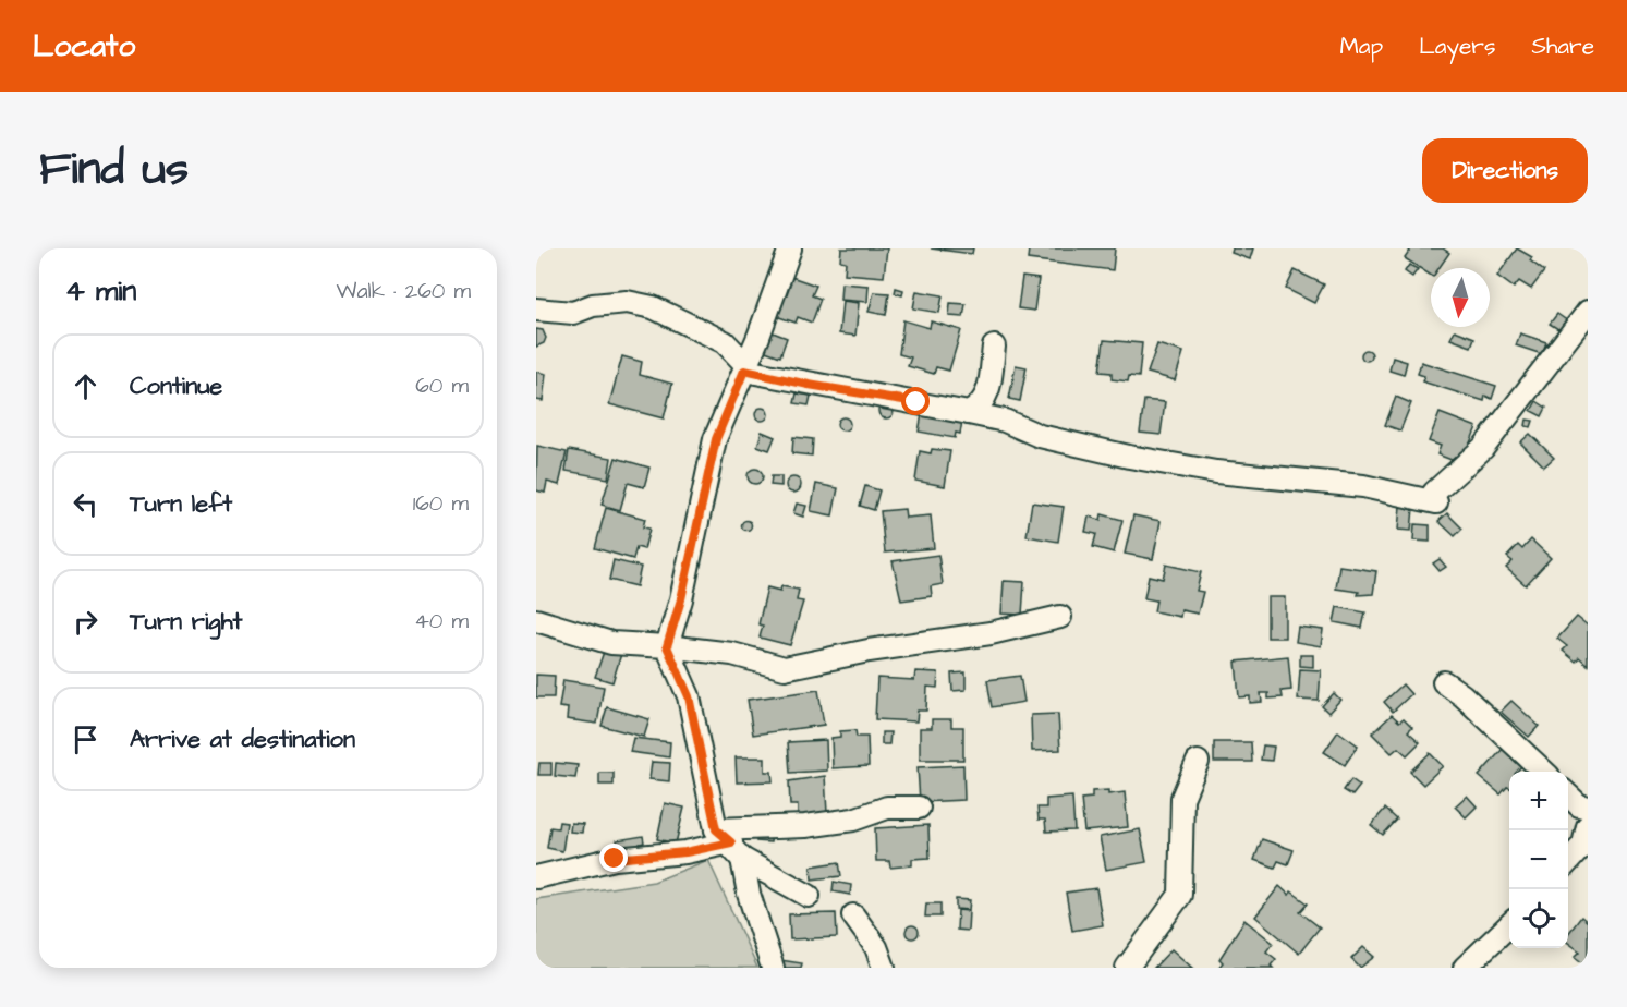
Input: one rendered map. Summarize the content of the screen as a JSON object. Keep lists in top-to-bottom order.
{
  "north": "bottom",
  "page": {
    "header": "Locato",
    "nav": ["Map", "Layers", "Share"],
    "title": "Find us",
    "buttons": "Directions",
    "heading": ["4 min", "Walk · 260 m"],
    "list": [
      ["Continue", "60 m"],
      ["Turn left", "160 m"],
      ["Turn right", "40 m"],
      "Arrive at destination"
    ],
    "map_buttons": ["+", "−"]
  }
}
